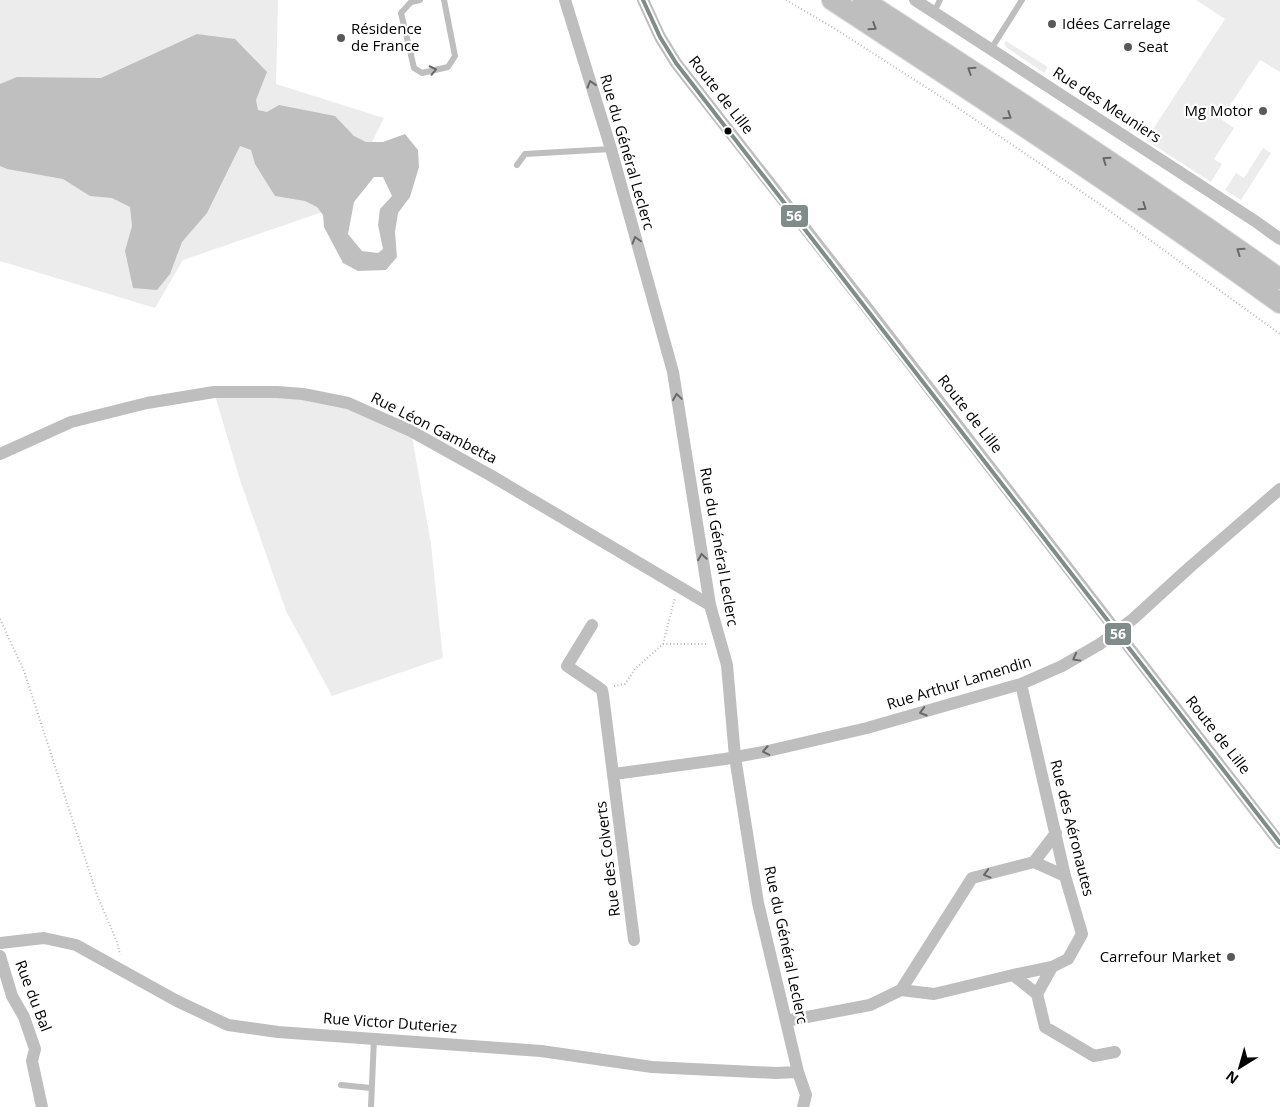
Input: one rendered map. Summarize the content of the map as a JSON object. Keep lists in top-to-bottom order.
{
  "streets": {
    "street": [
      "Route de Lille",
      "Rue des Meuniers",
      "Rue du Général Leclerc",
      "Rue Léon Gambetta",
      "Rue Arthur Lamendin",
      "Rue des Aéronautes",
      "Rue des Colverts",
      "Rue du Bal",
      "Rue Victor Duteriez"
    ]
  },
  "crossings": [
    ["Route de Lille", "Rue Arthur Lamendin"],
    ["Rue du Général Leclerc", "Rue Léon Gambetta"],
    ["Rue du Général Leclerc", "Rue Arthur Lamendin"],
    ["Rue du Général Leclerc", "Rue Victor Duteriez"],
    ["Rue Arthur Lamendin", "Rue des Aéronautes"],
    ["Rue Arthur Lamendin", "Rue des Colverts"]
  ],
  "one_way": ["Rue du Général Leclerc", "Rue Arthur Lamendin"],
  "places": [
    "Idées Carrelage",
    "Résidence de France",
    "Seat",
    "Mg Motor",
    "Carrefour Market"
  ],
  "lines": ["transit line 56"],
  "north": "bottom left"
}
